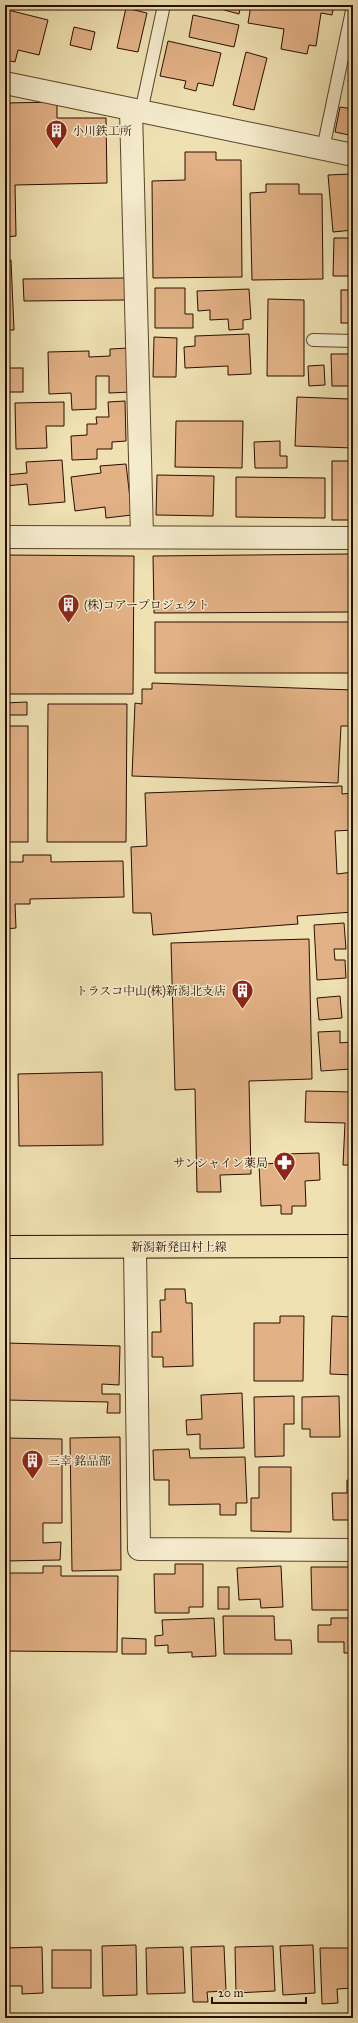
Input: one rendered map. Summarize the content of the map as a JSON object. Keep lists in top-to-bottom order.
{
  "streets": {
    "main road": ["新潟新発田村上線"]
  },
  "places": {
    "building": [
      "小川鉄工所",
      "(株)コアープロジェクト",
      "トラスコ中山(株)新潟北支店",
      "三幸 銘品部"
    ],
    "pharmacy": ["サンシャイン薬局"]
  },
  "scale_bar": "20 m"
}
